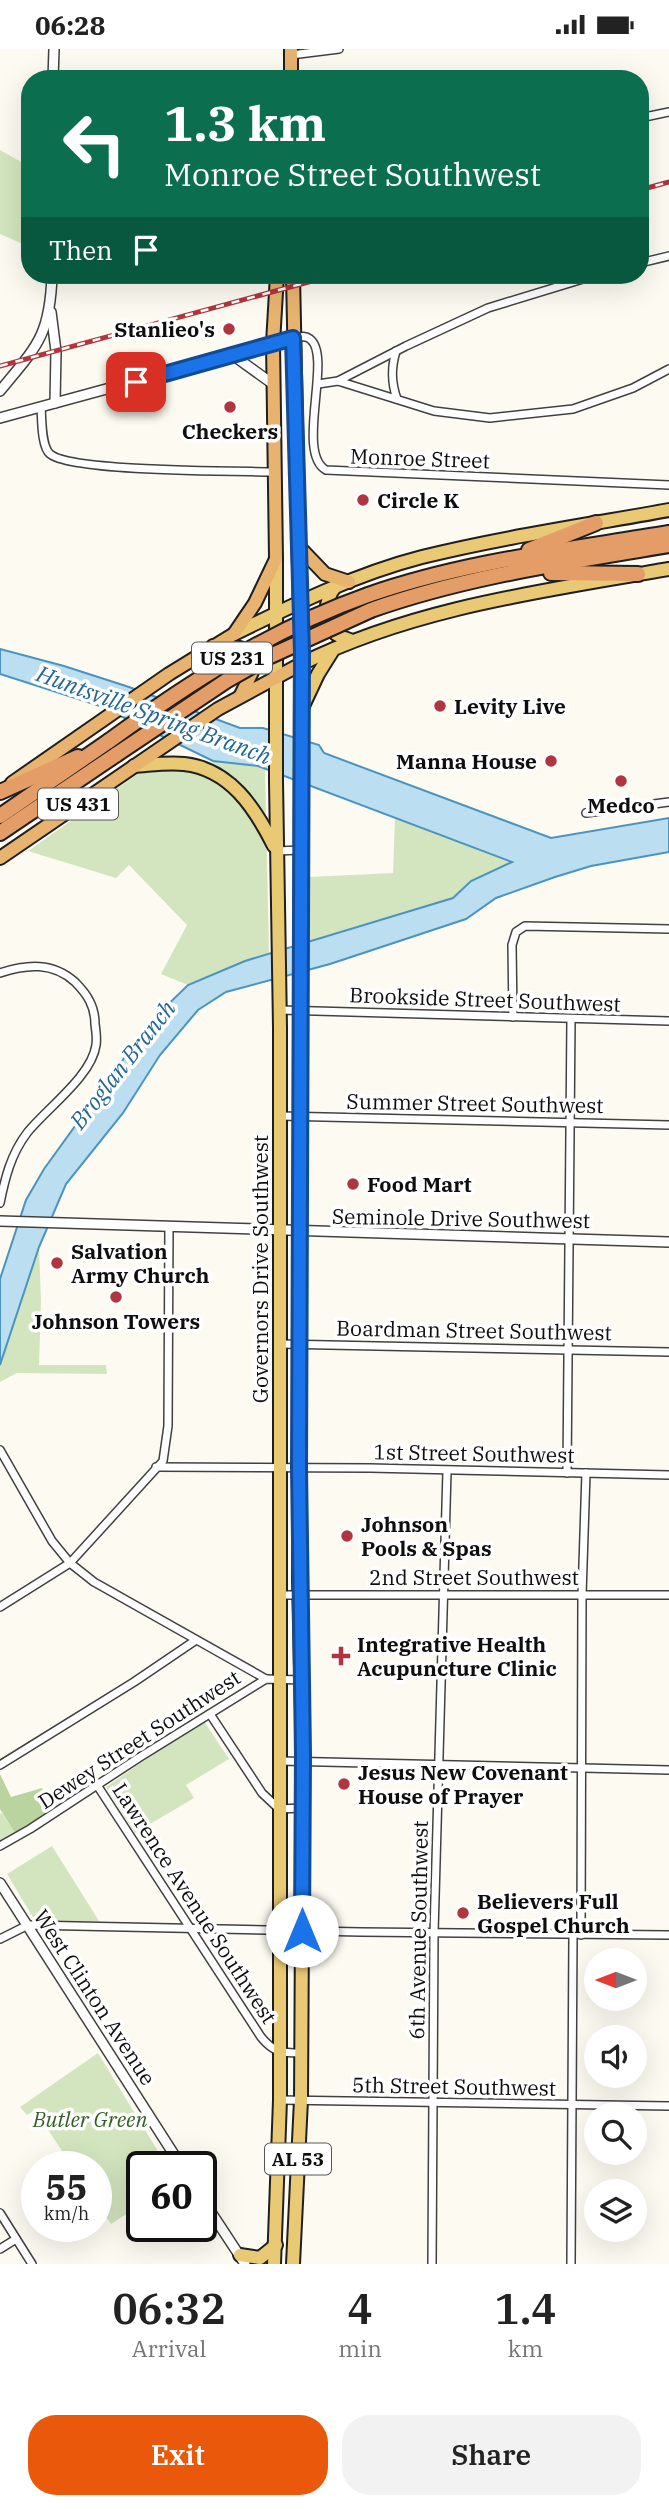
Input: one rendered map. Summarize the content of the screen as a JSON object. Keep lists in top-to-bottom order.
{
  "streets": {
    "highway": ["US 231", "US 431", "Governors Drive Southwest"],
    "main road": ["AL 53"],
    "street": [
      "Monroe Street",
      "Brookside Street Southwest",
      "Summer Street Southwest",
      "Seminole Drive Southwest",
      "Boardman Street Southwest",
      "1st Street Southwest",
      "2nd Street Southwest",
      "Dewey Street Southwest",
      "Lawrence Avenue Southwest",
      "6th Avenue Southwest",
      "West Clinton Avenue",
      "5th Street Southwest"
    ]
  },
  "crossings": [
    ["Monroe Street", "Governors Drive Southwest"],
    ["US 431", "Governors Drive Southwest"],
    ["Brookside Street Southwest", "Governors Drive Southwest"],
    ["Summer Street Southwest", "Governors Drive Southwest"],
    ["Seminole Drive Southwest", "Governors Drive Southwest"],
    ["Governors Drive Southwest", "Boardman Street Southwest"],
    ["Governors Drive Southwest", "1st Street Southwest"],
    ["Governors Drive Southwest", "2nd Street Southwest"],
    ["Governors Drive Southwest", "Dewey Street Southwest"],
    ["Governors Drive Southwest", "Lawrence Avenue Southwest"],
    ["Governors Drive Southwest", "5th Street Southwest"],
    ["1st Street Southwest", "6th Avenue Southwest"],
    ["2nd Street Southwest", "6th Avenue Southwest"],
    ["Dewey Street Southwest", "Lawrence Avenue Southwest"],
    ["6th Avenue Southwest", "5th Street Southwest"]
  ],
  "water": ["Huntsville Spring Branch", "Broglan Branch"],
  "parks": ["Butler Green"],
  "places": {
    "other": [
      "Stanlieo's",
      "Checkers",
      "Circle K",
      "Levity Live",
      "Manna House",
      "Medco",
      "Food Mart",
      "Salvation Army Church",
      "Johnson Towers",
      "Johnson Pools & Spas",
      "Jesus New Covenant House of Prayer",
      "Believers Full Gospel Church"
    ],
    "health": ["Integrative Health Acupuncture Clinic"]
  },
  "north": "left",
  "page": {
    "status": "06:28",
    "turn": ["1.3 km", "Monroe Street Southwest"],
    "then": "Then",
    "speed": "55 km/h",
    "limit": "60",
    "eta": [
      "06:32",
      "Arrival",
      "4",
      "min",
      "1.4",
      "km"
    ],
    "buttons": ["Exit", "Share"]
  }
}
